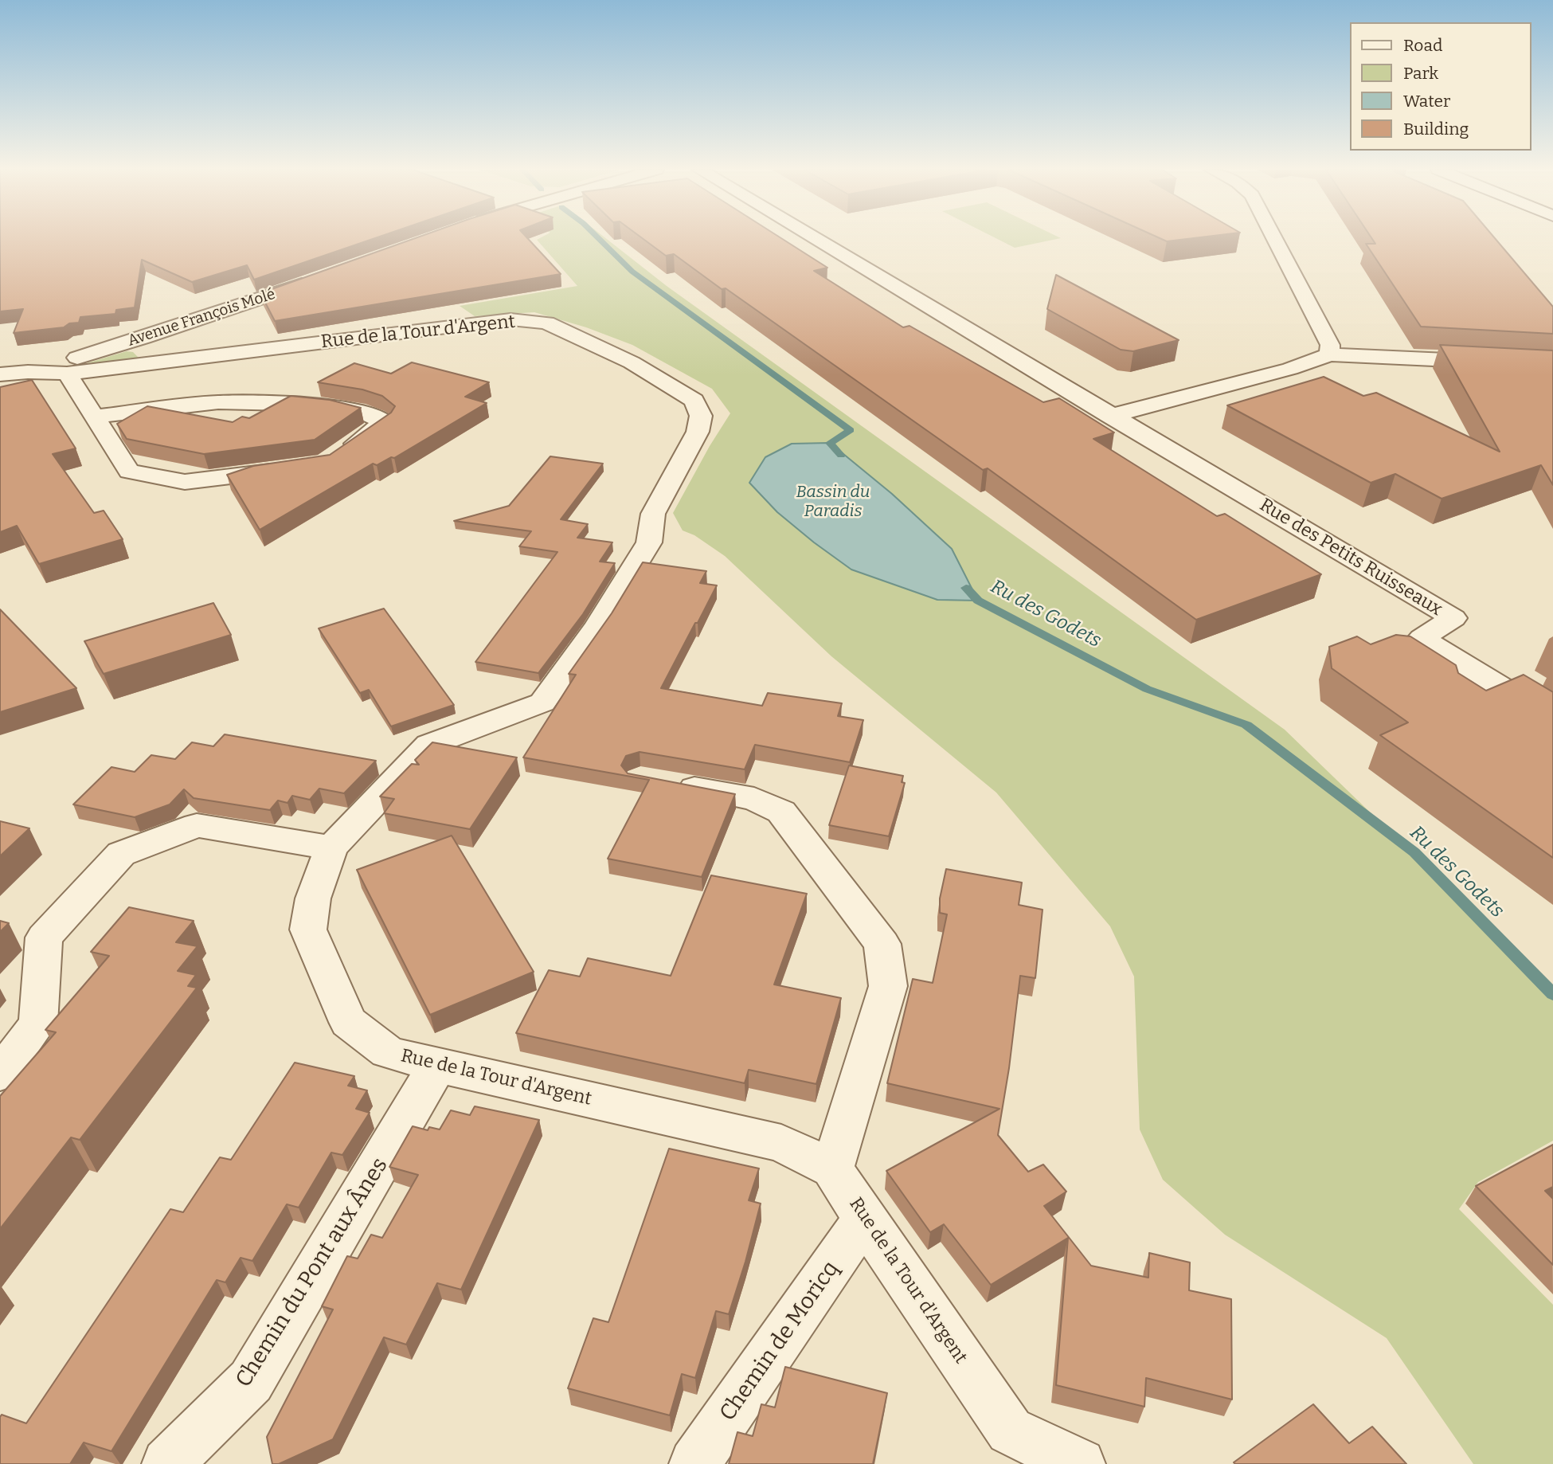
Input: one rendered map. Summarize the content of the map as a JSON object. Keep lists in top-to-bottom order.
{
  "streets": {
    "street": [
      "Avenue François Molé",
      "Rue de la Tour d'Argent",
      "Rue des Petits Ruisseaux",
      "Chemin du Pont aux Ânes",
      "Chemin de Moricq"
    ]
  },
  "crossings": [
    ["Avenue François Molé", "Rue de la Tour d'Argent"],
    ["Rue de la Tour d'Argent", "Chemin du Pont aux Ânes"],
    ["Rue de la Tour d'Argent", "Chemin de Moricq"]
  ],
  "water": ["Bassin du Paradis", "Ru des Godets"],
  "legend": [
    "Road",
    "Park",
    "Water",
    "Building"
  ]
}
